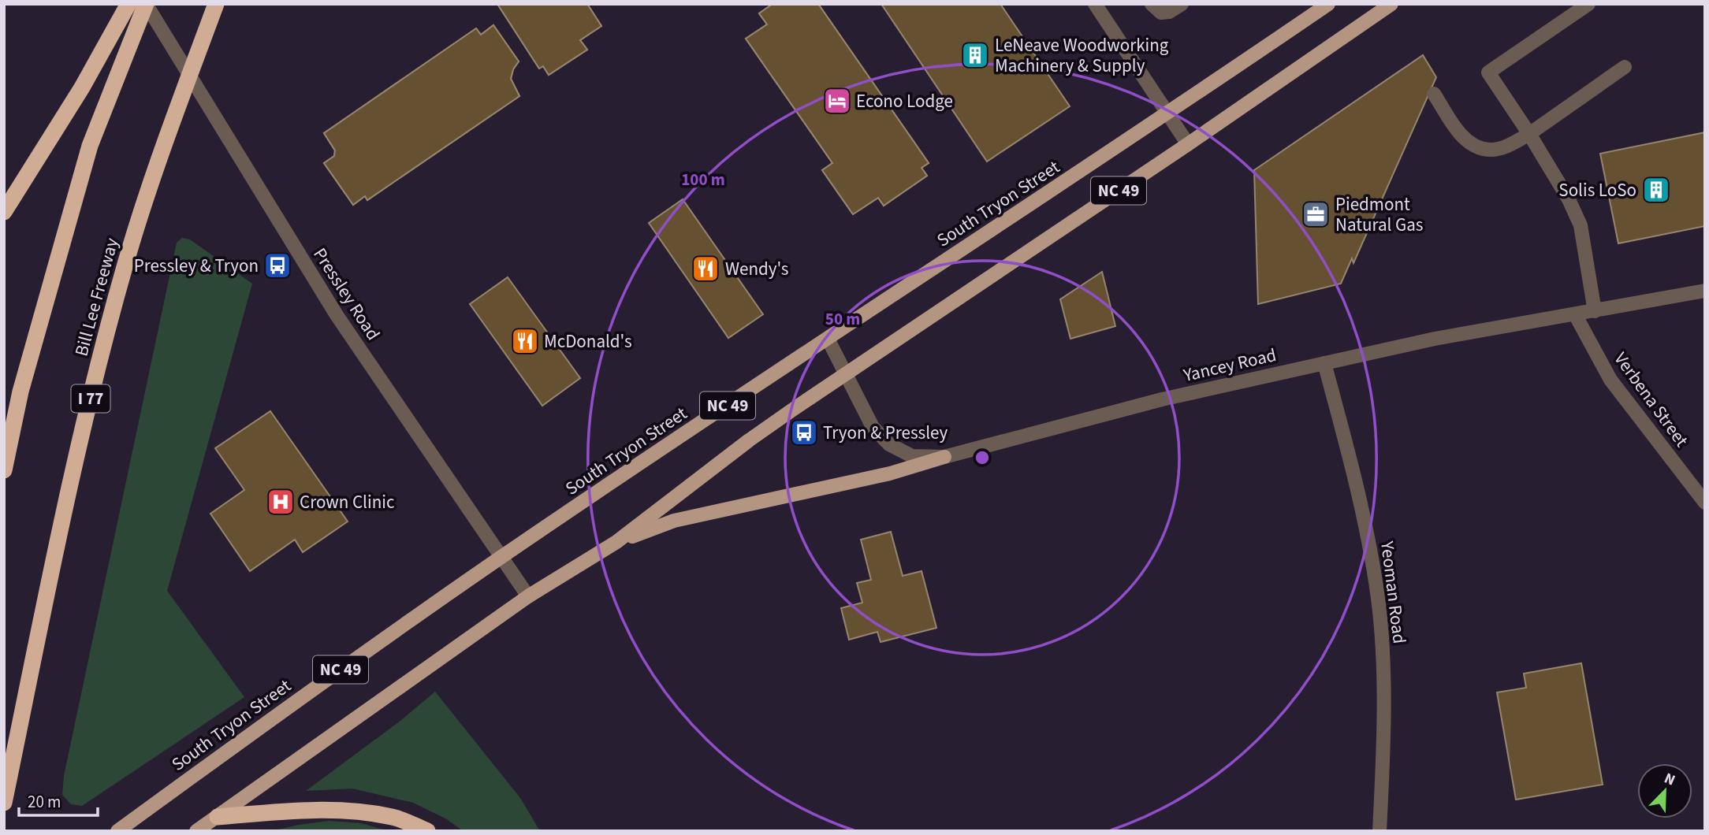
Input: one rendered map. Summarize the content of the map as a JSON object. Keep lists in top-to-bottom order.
{
  "streets": {
    "highway": ["Bill Lee Freeway", "I 77"],
    "main road": ["NC 49", "South Tryon Street"],
    "street": [
      "Pressley Road",
      "Yancey Road",
      "Verbena Street",
      "Yeoman Road"
    ]
  },
  "crossings": [
    ["NC 49", "Pressley Road"],
    ["NC 49", "Yancey Road"],
    ["South Tryon Street", "Pressley Road"],
    ["South Tryon Street", "Yancey Road"],
    ["Yancey Road", "Verbena Street"],
    ["Yancey Road", "Yeoman Road"]
  ],
  "places": {
    "building": ["LeNeave Woodworking Machinery & Supply", "Solis LoSo"],
    "hotel": ["Econo Lodge"],
    "office": ["Piedmont Natural Gas"],
    "bus stop": ["Pressley & Tryon", "Tryon & Pressley"],
    "restaurant": ["Wendy's", "McDonald's"],
    "hospital": ["Crown Clinic"]
  },
  "scale_bar": "20 m",
  "north": "top right",
  "rings": ["100 m", "50 m"]
}
